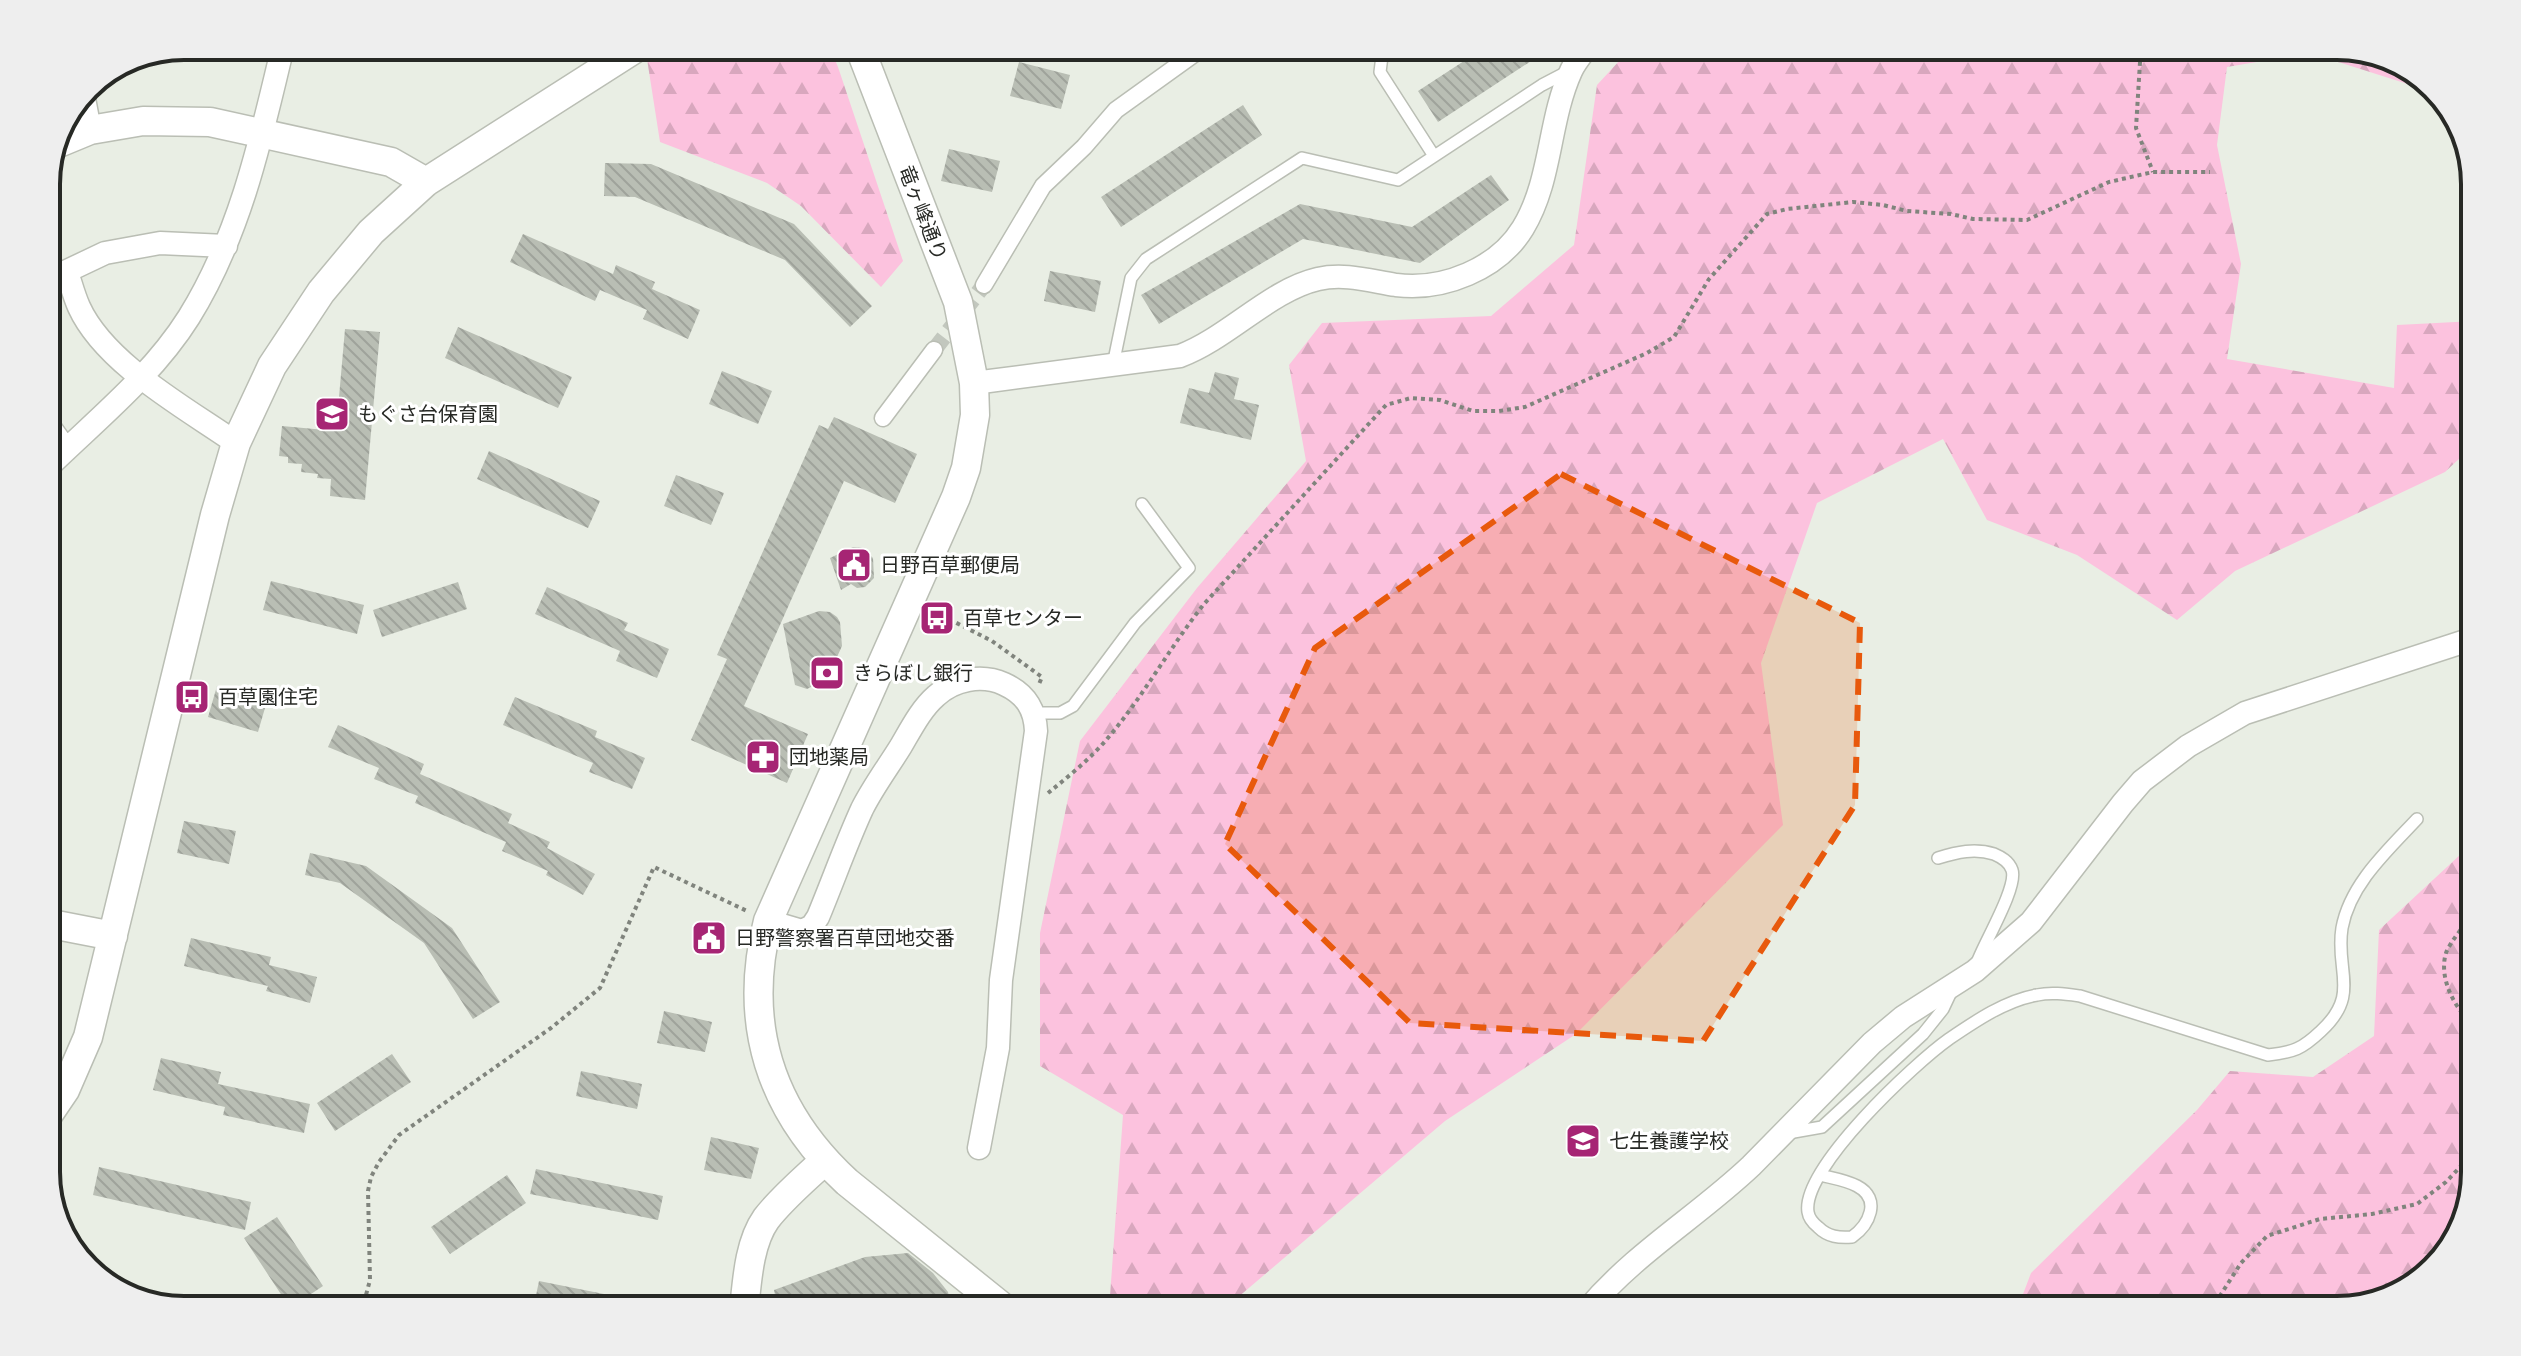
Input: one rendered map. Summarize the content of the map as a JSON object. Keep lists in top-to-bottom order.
{
  "streets": {
    "street": ["竜ヶ峰通り"]
  },
  "places": {
    "school or university": ["もぐさ台保育園", "七生養護学校"],
    "public building": ["日野百草郵便局", "日野警察署百草団地交番"],
    "bus stop": ["百草センター", "百草園住宅"],
    "bank": ["きらぼし銀行"],
    "pharmacy": ["団地薬局"]
  }
}
